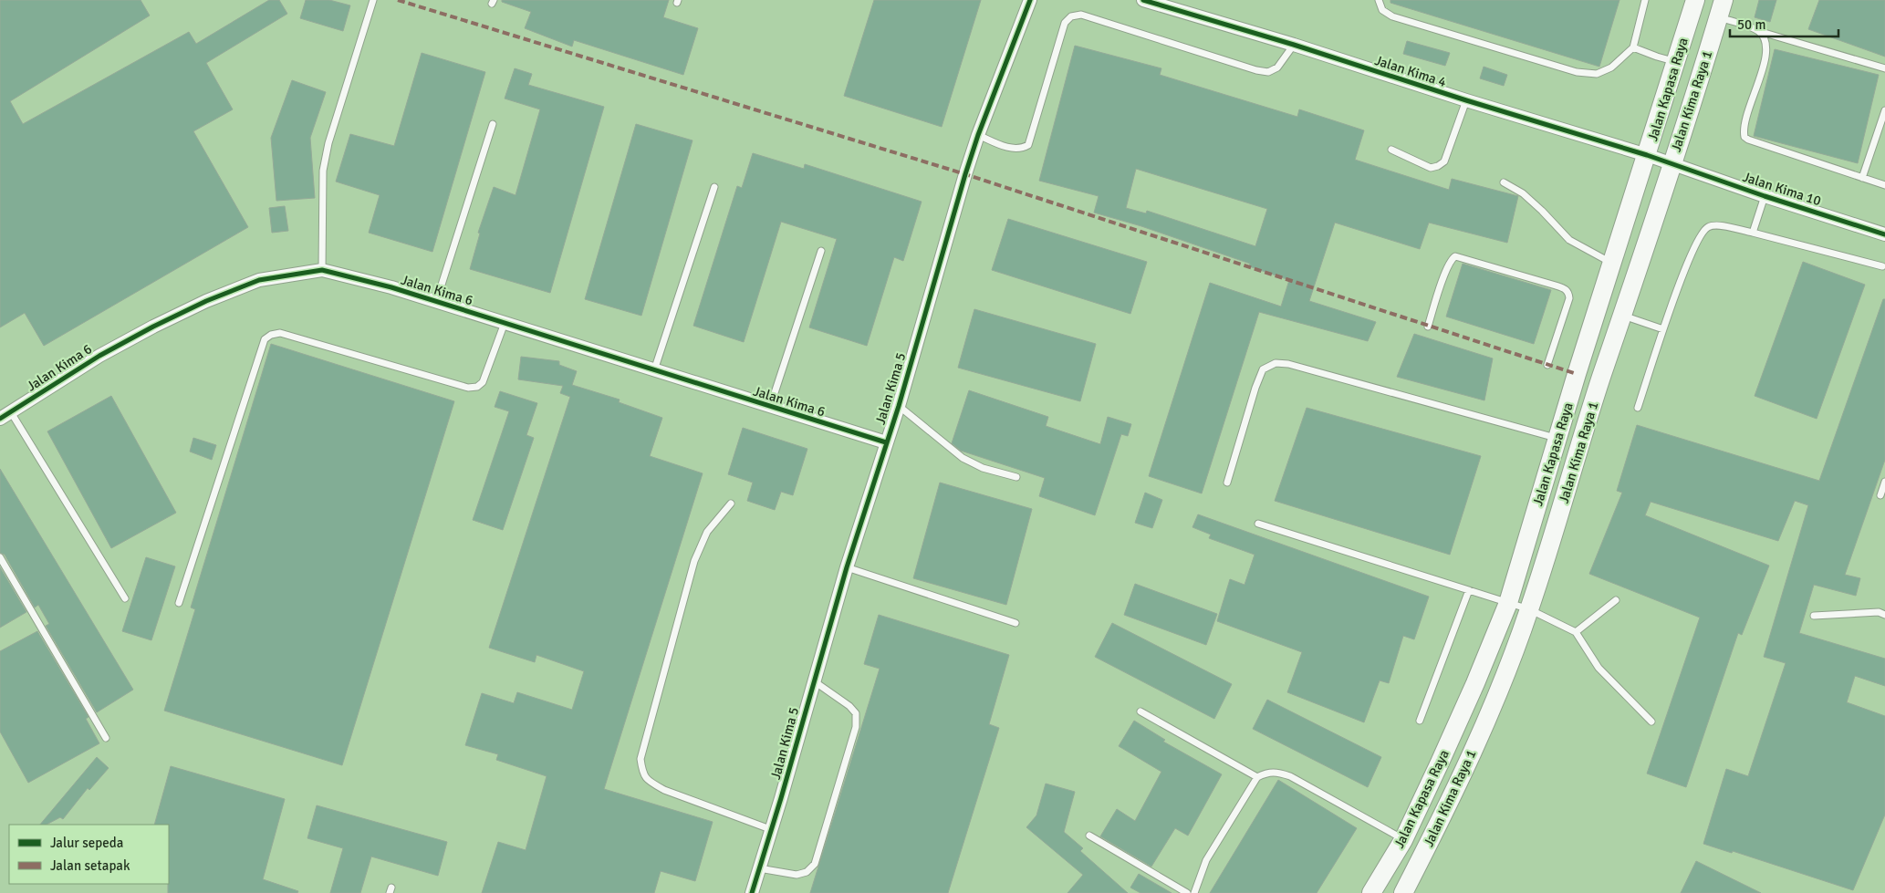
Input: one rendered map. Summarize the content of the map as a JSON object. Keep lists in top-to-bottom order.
{
  "streets": {
    "main road": ["Jalan Kapasa Raya", "Jalan Kima Raya 1"],
    "street": [
      "Jalan Kima 4",
      "Jalan Kima 10",
      "Jalan Kima 6",
      "Jalan Kima 5"
    ]
  },
  "crossings": [
    ["Jalan Kima 4", "Jalan Kapasa Raya"],
    ["Jalan Kima 4", "Jalan Kima Raya 1"],
    ["Jalan Kima 4", "Jalan Kima 10"],
    ["Jalan Kima Raya 1", "Jalan Kima 10"],
    ["Jalan Kima 6", "Jalan Kima 5"]
  ],
  "legend": ["Jalur sepeda", "Jalan setapak"],
  "scale_bar": "50 m"
}
